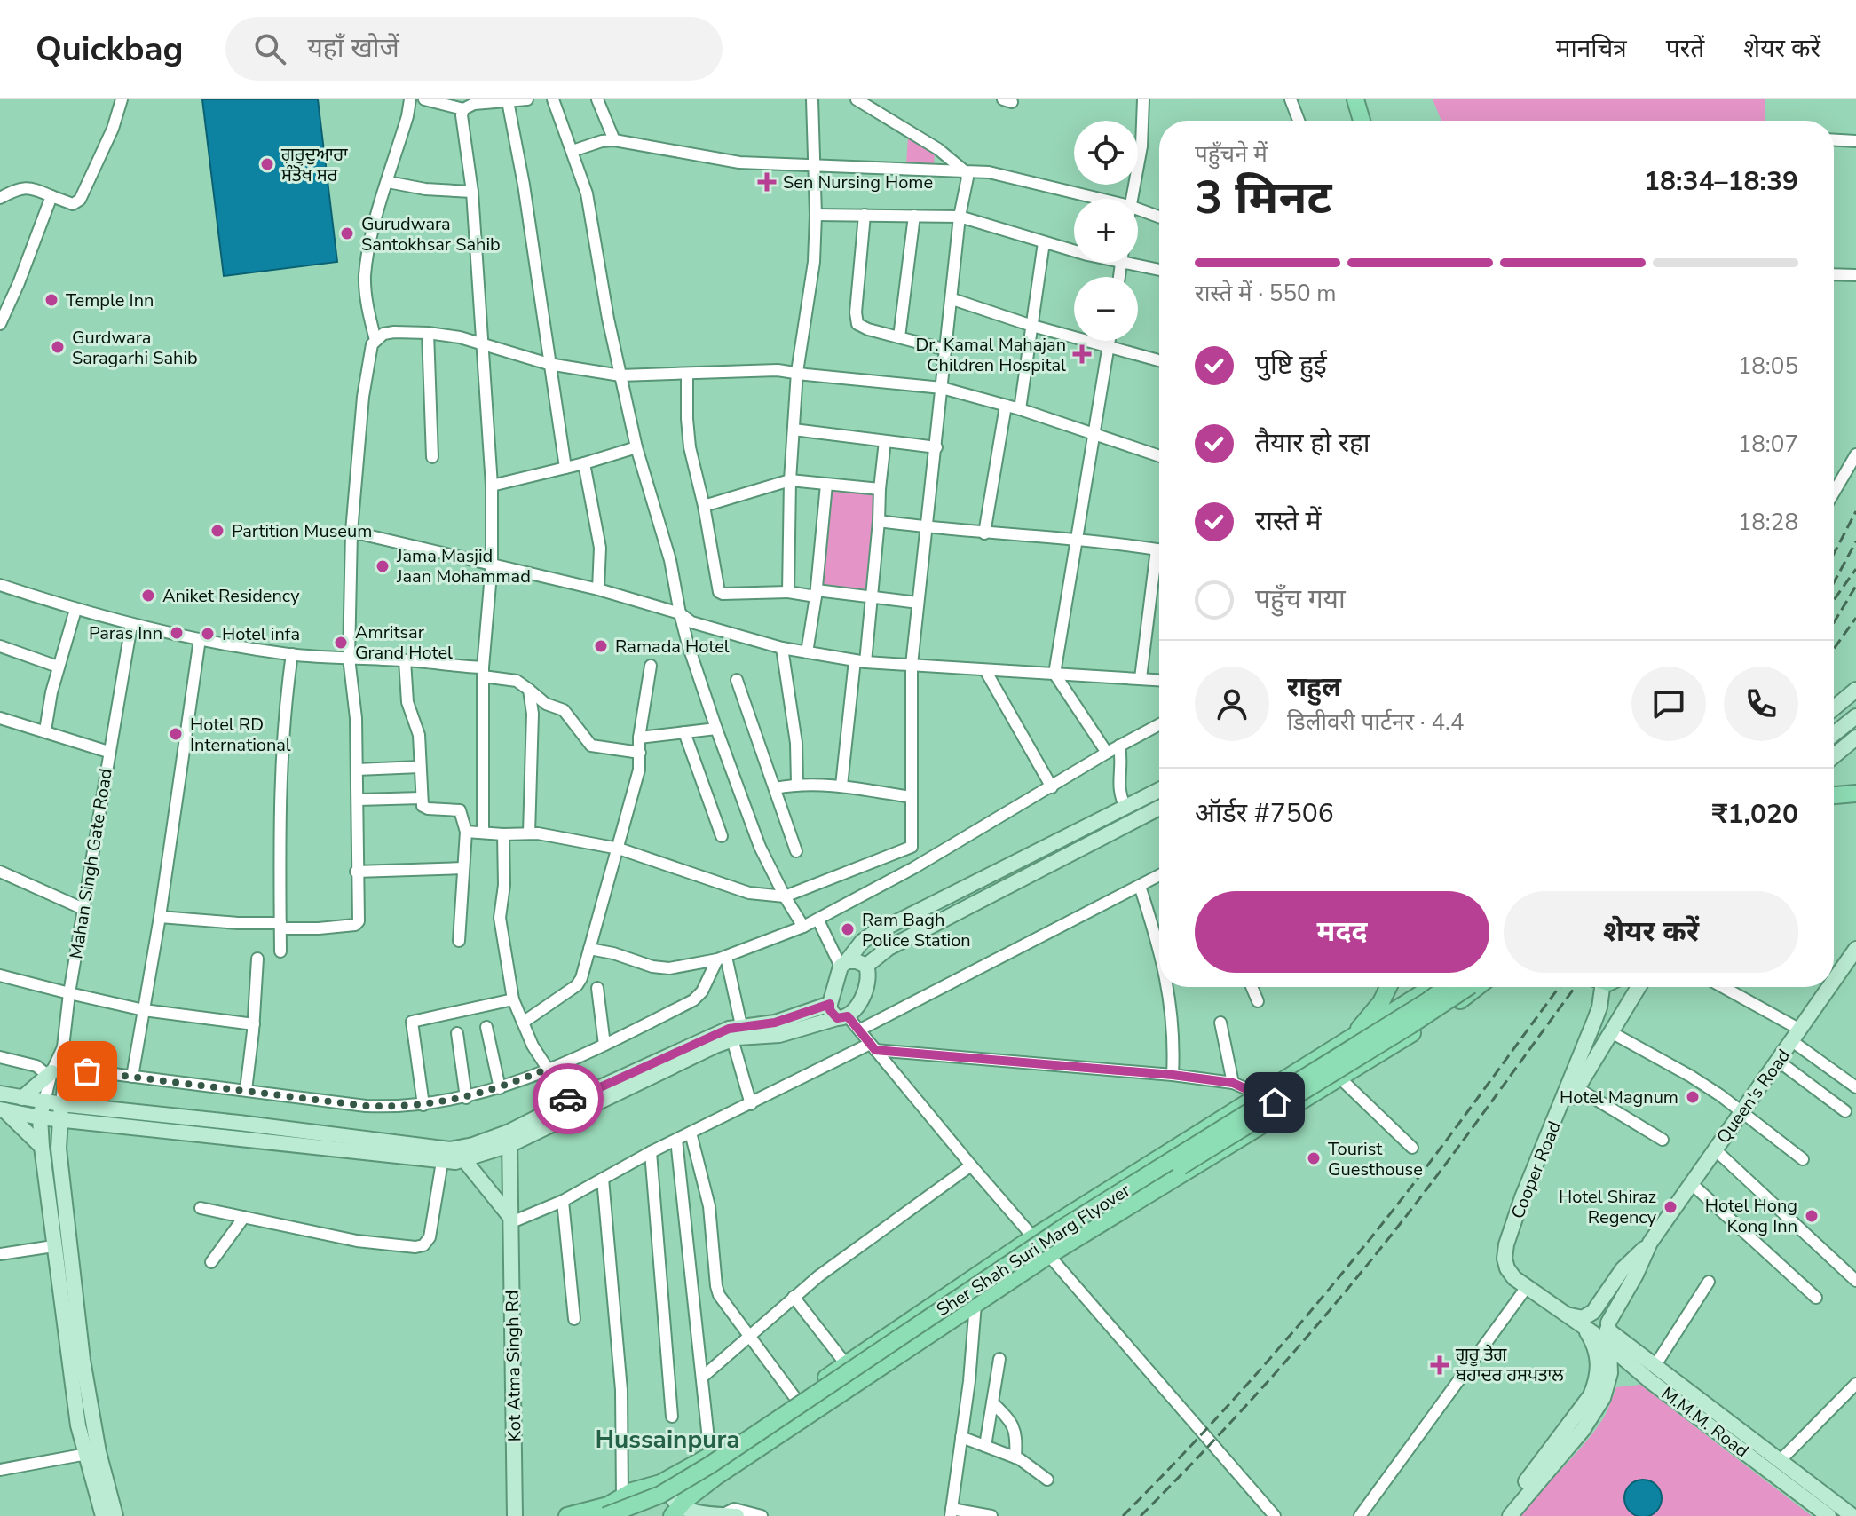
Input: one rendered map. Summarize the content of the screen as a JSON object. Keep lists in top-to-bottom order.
{
  "streets": {
    "highway": ["Sher Shah Suri Marg Flyover"],
    "main road": [
      "Queen's Road",
      "Cooper Road",
      "Kot Atma Singh Rd",
      "M.M.M. Road"
    ],
    "street": ["Mahan Singh Gate Road"]
  },
  "crossings": [
    ["Queen's Road", "Cooper Road"],
    ["Queen's Road", "M.M.M. Road"],
    ["Cooper Road", "M.M.M. Road"]
  ],
  "districts": ["Hussainpura"],
  "places": {
    "other": [
      "ਗੁਰੂਦੁਆਰਾ ਸੰਤੋਖ ਸਰ",
      "Gurudwara Santokhsar Sahib",
      "Temple Inn",
      "Gurdwara Saragarhi Sahib",
      "Partition Museum",
      "Jama Masjid Jaan Mohammad",
      "Aniket Residency",
      "Paras Inn",
      "Hotel infa",
      "Amritsar Grand Hotel",
      "Ramada Hotel",
      "Hotel RD International",
      "Ram Bagh Police Station",
      "Hotel Magnum",
      "Tourist Guesthouse",
      "Hotel Shiraz Regency",
      "Hotel Hong Kong Inn"
    ],
    "health": ["Sen Nursing Home", "Dr. Kamal Mahajan Children Hospital", "ਗੁਰੂ ਤੇਗ ਬਹਾਦਰ ਹਸਪਤਾਲ"]
  },
  "page": {
    "header": "Quickbag",
    "search": "यहाँ खोजें",
    "nav": ["मानचित्र", "परतें", "शेयर करें"],
    "map_buttons": ["+", "−"],
    "heading": ["3 मिनट", "पहुँचने में", "18:34–18:39"],
    "panel": [
      "राहुल",
      "डिलीवरी पार्टनर · 4.4",
      "ऑर्डर #7506",
      "₹1,020"
    ],
    "bar": "रास्ते में · 550 m",
    "list": [
      ["पुष्टि हुई", "18:05"],
      ["तैयार हो रहा", "18:07"],
      ["रास्ते में", "18:28"],
      "पहुँच गया"
    ],
    "buttons": ["मदद", "शेयर करें"]
  }
}
